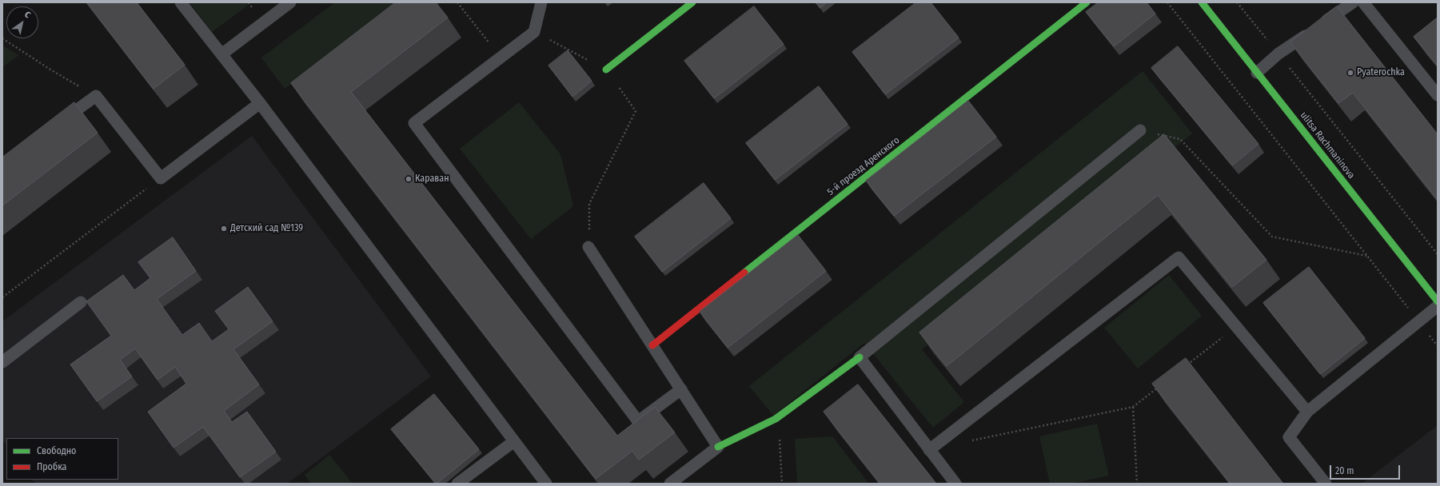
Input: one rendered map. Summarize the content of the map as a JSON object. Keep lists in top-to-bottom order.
{
  "streets": {
    "street": ["ulitsa Rachmaninova", "5-й проезд Аренского"]
  },
  "places": ["Pyaterochka", "Караван", "Детский сад №139"],
  "legend": ["Свободно", "Пробка"],
  "scale_bar": "20 m",
  "north": "top right"
}
